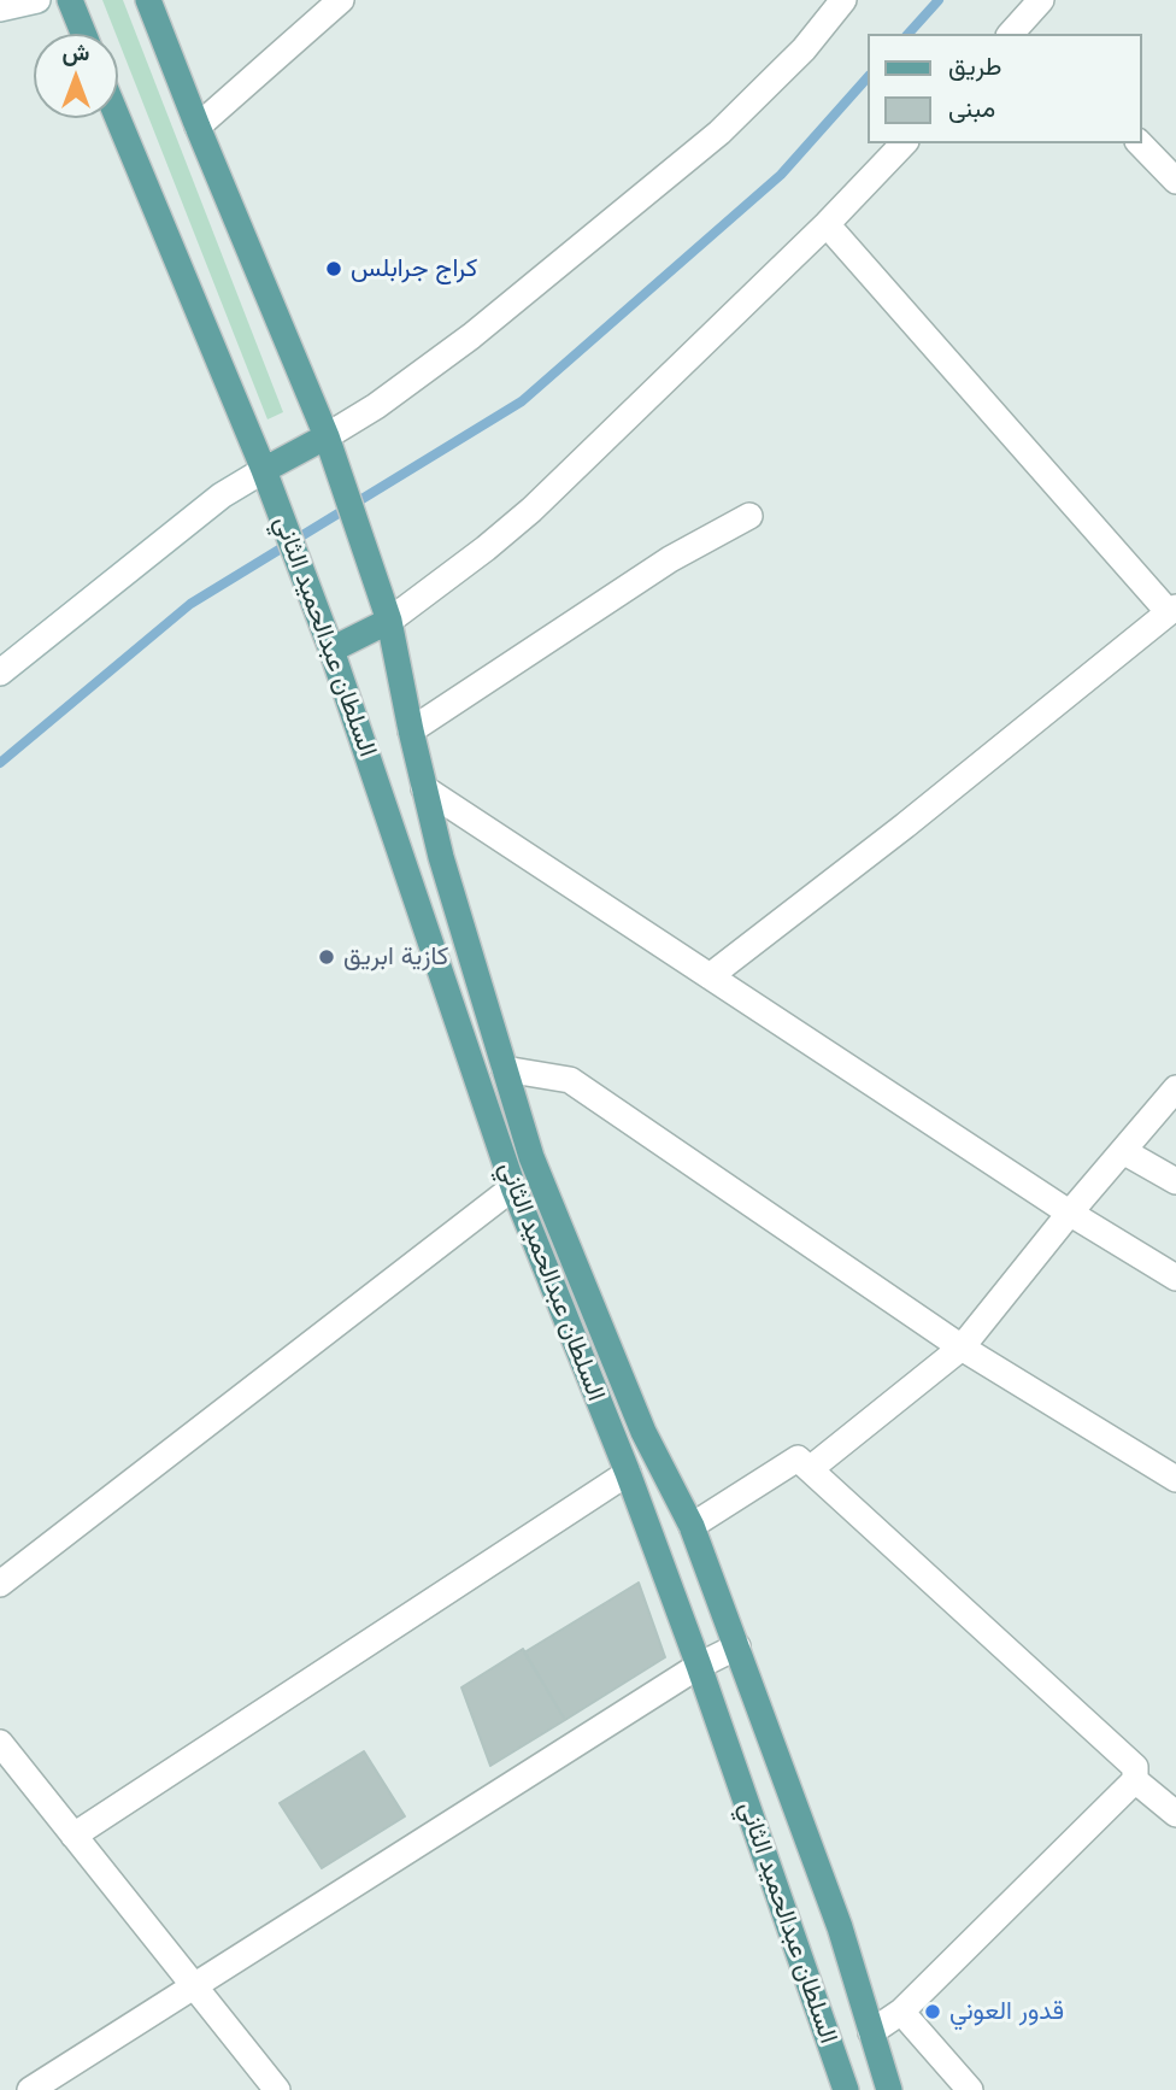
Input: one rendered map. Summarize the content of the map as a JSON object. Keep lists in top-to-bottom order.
{
  "streets": {
    "main road": ["السلطان عبدالحميد الثاني"]
  },
  "places": ["كراج جرابلس", "كازية ابريق", "قدور العوني"],
  "legend": ["طريق", "مبنى"],
  "north": "top"
}
